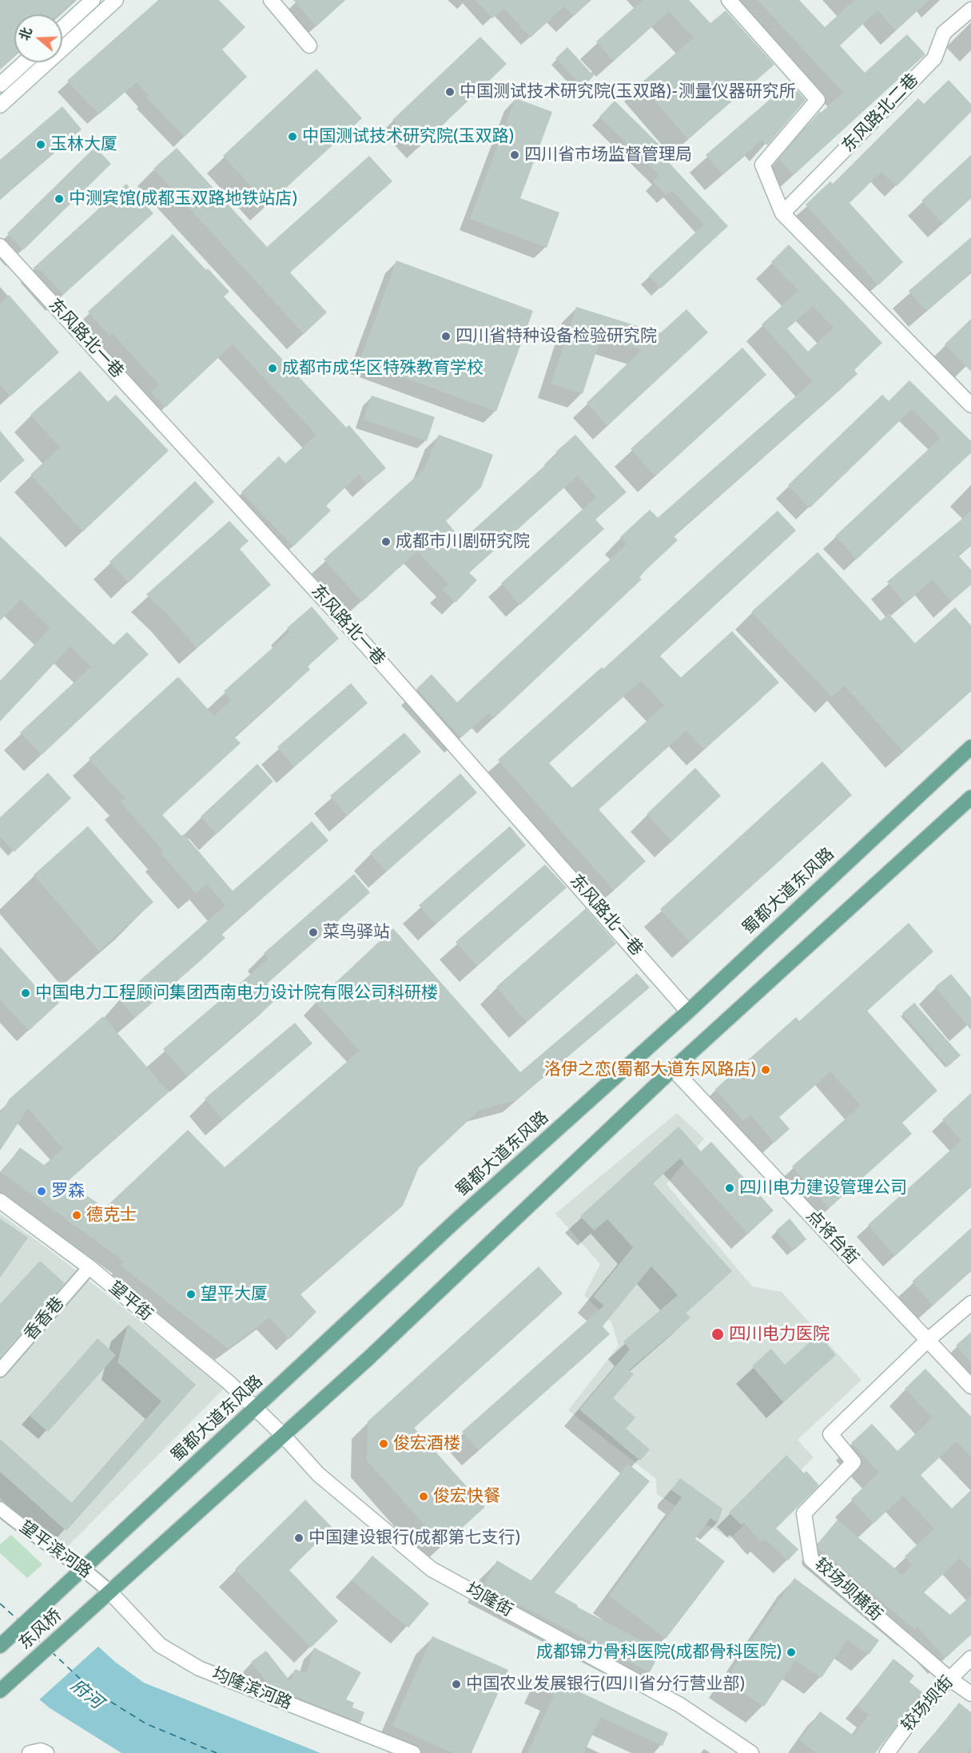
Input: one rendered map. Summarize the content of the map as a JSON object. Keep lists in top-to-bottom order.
{
  "streets": {
    "main road": ["蜀都大道东风路", "东风桥"],
    "street": [
      "东风路北二巷",
      "东风路北一巷",
      "点将台街",
      "望平街",
      "香香巷",
      "望平滨河路",
      "较场坝横街",
      "均隆街",
      "均隆滨河路",
      "较场坝街"
    ]
  },
  "crossings": [
    ["东风路北一巷", "蜀都大道东风路"],
    ["蜀都大道东风路", "望平街"],
    ["蜀都大道东风路", "望平滨河路"],
    ["蜀都大道东风路", "均隆街"],
    ["蜀都大道东风路", "东风桥"],
    ["点将台街", "较场坝横街"],
    ["望平街", "香香巷"],
    ["望平街", "均隆街"],
    ["望平滨河路", "东风桥"],
    ["望平滨河路", "均隆滨河路"],
    ["较场坝横街", "较场坝街"],
    ["东风桥", "均隆滨河路"]
  ],
  "water": ["府河"],
  "places": [
    "中国测试技术研究院(玉双路)-测量仪器研究所",
    "中国测试技术研究院(玉双路)",
    "玉林大厦",
    "四川省市场监督管理局",
    "中测宾馆(成都玉双路地铁站店)",
    "四川省特种设备检验研究院",
    "成都市成华区特殊教育学校",
    "成都市川剧研究院",
    "菜鸟驿站",
    "中国电力工程顾问集团西南电力设计院有限公司科研楼",
    "洛伊之恋(蜀都大道东风路店)",
    "四川电力建设管理公司",
    "罗森",
    "德克士",
    "望平大厦",
    "四川电力医院",
    "俊宏酒楼",
    "俊宏快餐",
    "中国建设银行(成都第七支行)",
    "成都锦力骨科医院(成都骨科医院)",
    "中国农业发展银行(四川省分行营业部)"
  ],
  "north": "left"
}
